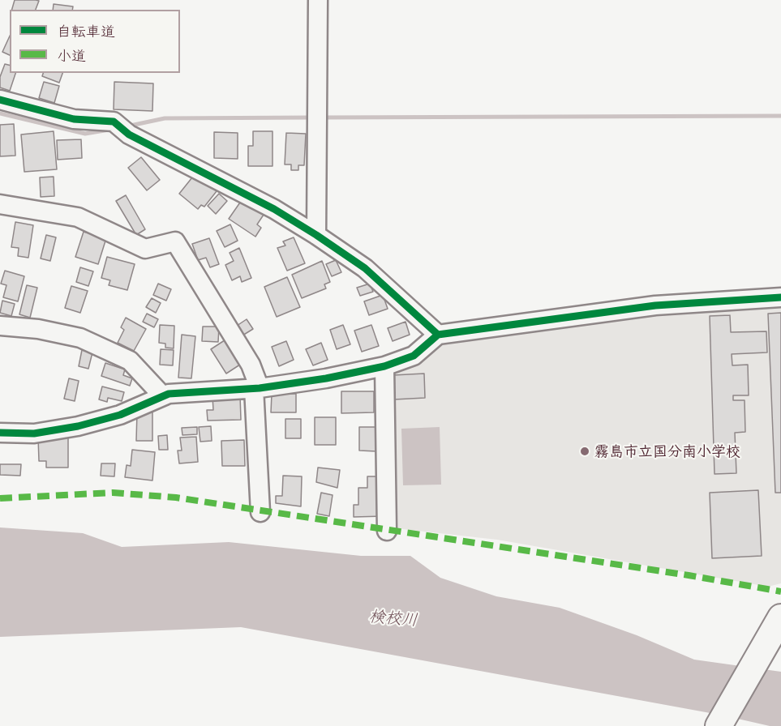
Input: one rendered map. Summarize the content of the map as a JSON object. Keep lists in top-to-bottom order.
{
  "water": ["検校川"],
  "places": ["霧島市立国分南小学校"],
  "legend": ["自転車道", "小道"]
}
